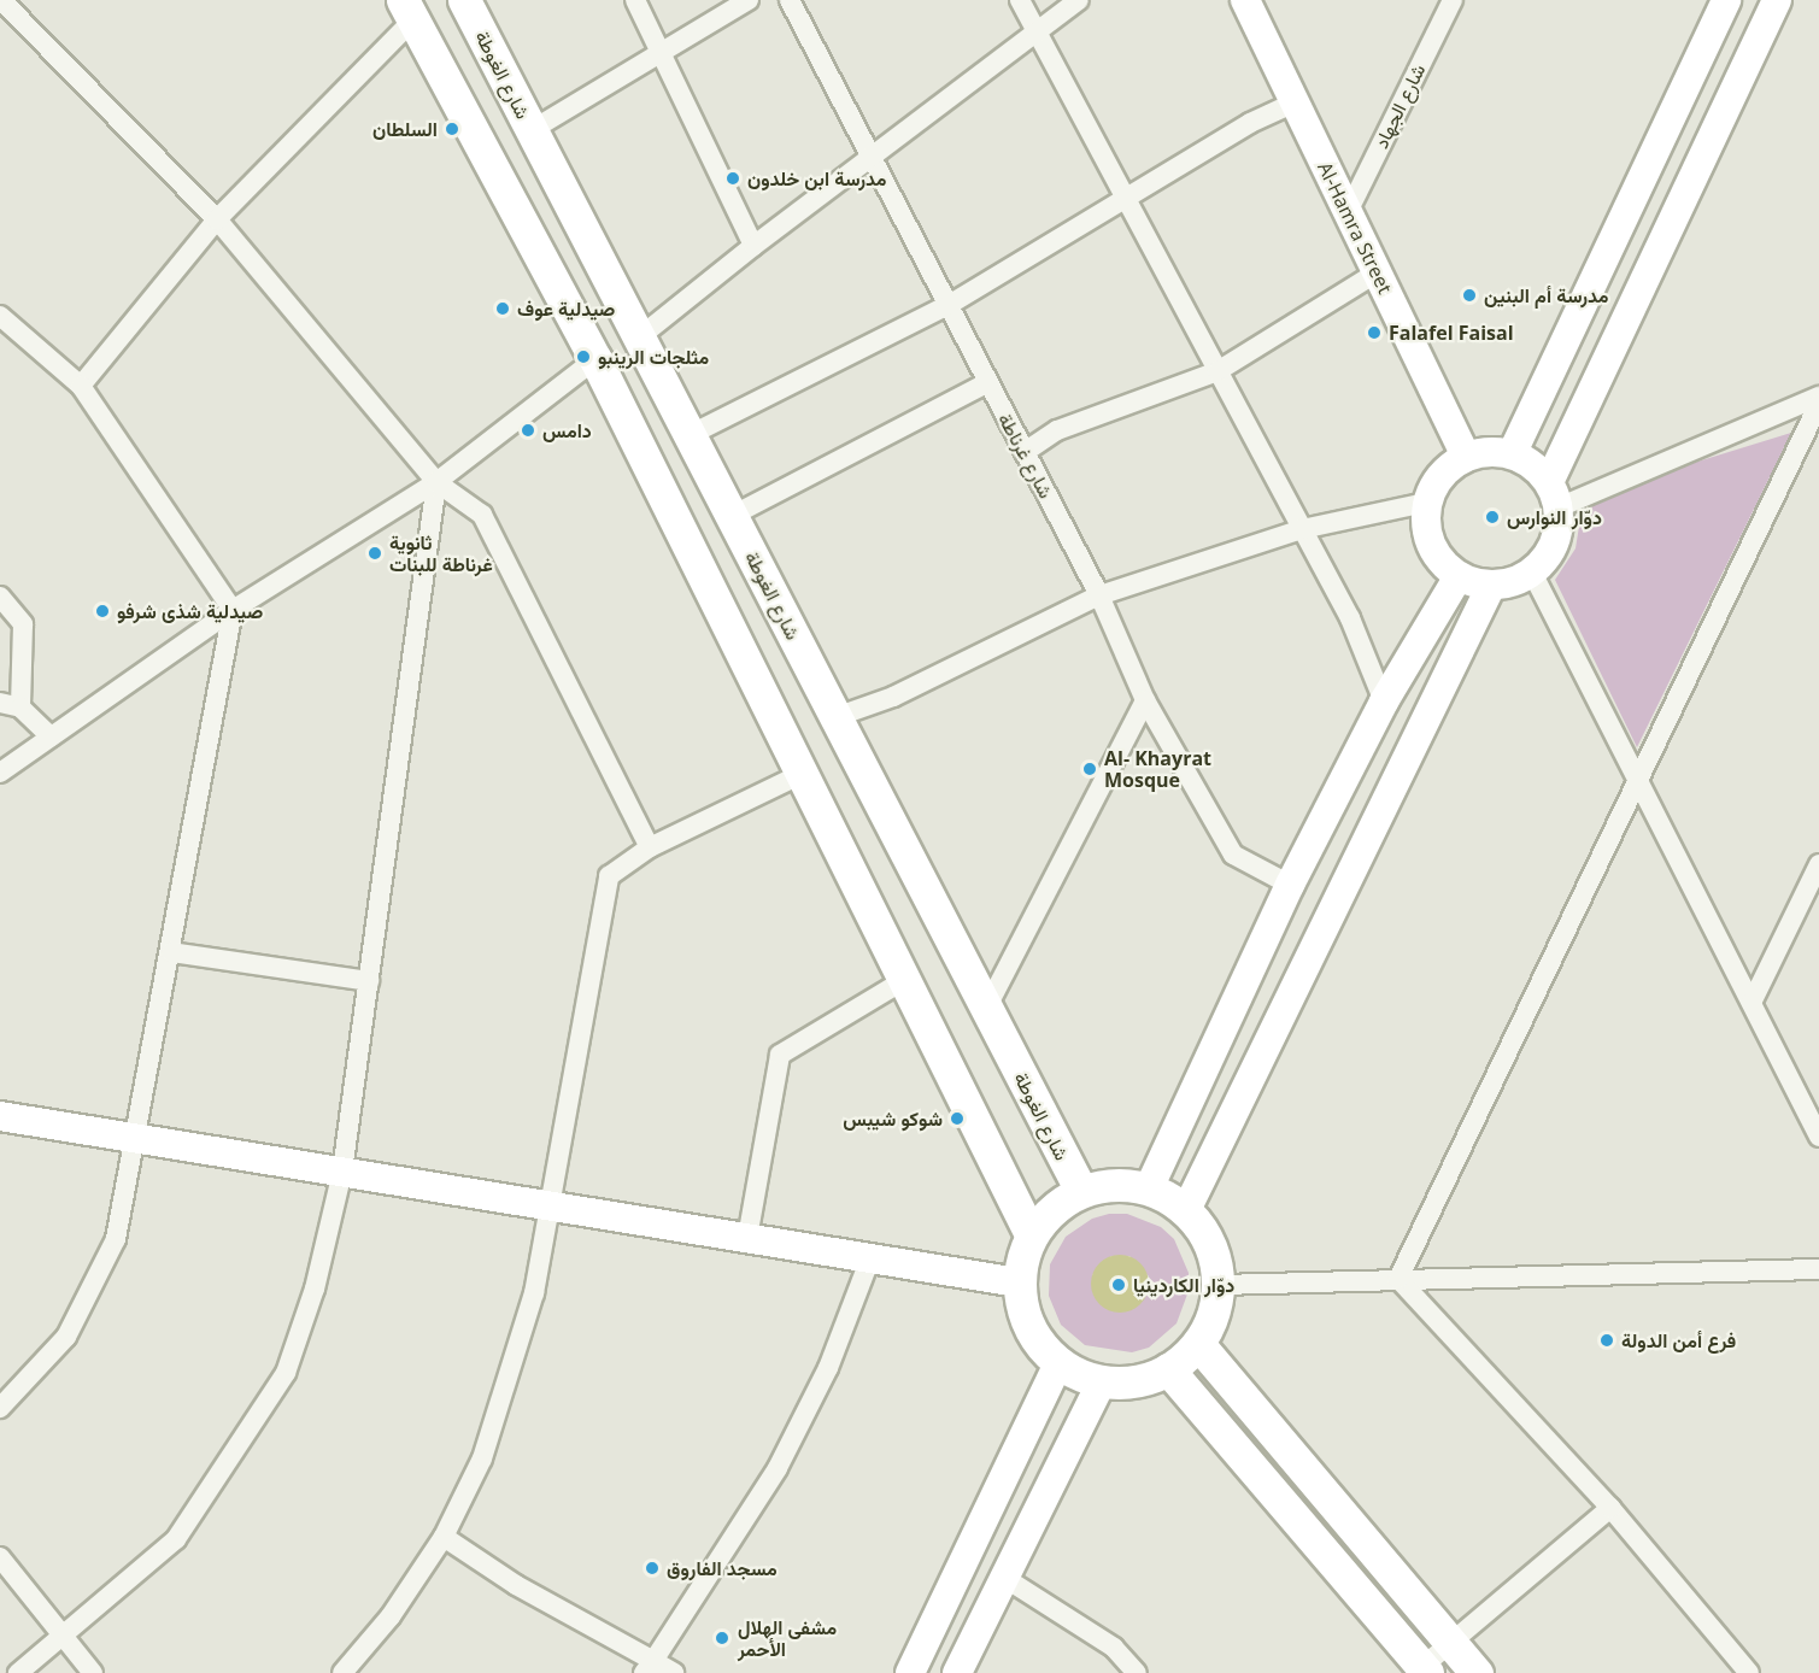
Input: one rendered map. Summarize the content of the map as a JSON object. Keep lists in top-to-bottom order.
{
  "streets": {
    "main road": ["شارع الغوطة", "Al-Hamra Street"],
    "street": ["شارع الجهاد", "شارع غرناطة"]
  },
  "crossings": [
    ["شارع الجهاد", "Al-Hamra Street"]
  ],
  "places": [
    "السلطان",
    "مدرسة ابن خلدون",
    "مدرسة أم البنين",
    "صيدلية عوف",
    "Falafel Faisal",
    "مثلجات الرينبو",
    "دامس",
    "دوّار النوارس",
    "ثانوية غرناطة للبنات",
    "صيدلية شذى شرفو",
    "Al- Khayrat Mosque",
    "شوكو شيبس",
    "دوّار الكاردينيا",
    "فرع أمن الدولة",
    "مسجد الفاروق",
    "مشفى الهلال الأحمر"
  ]
}
